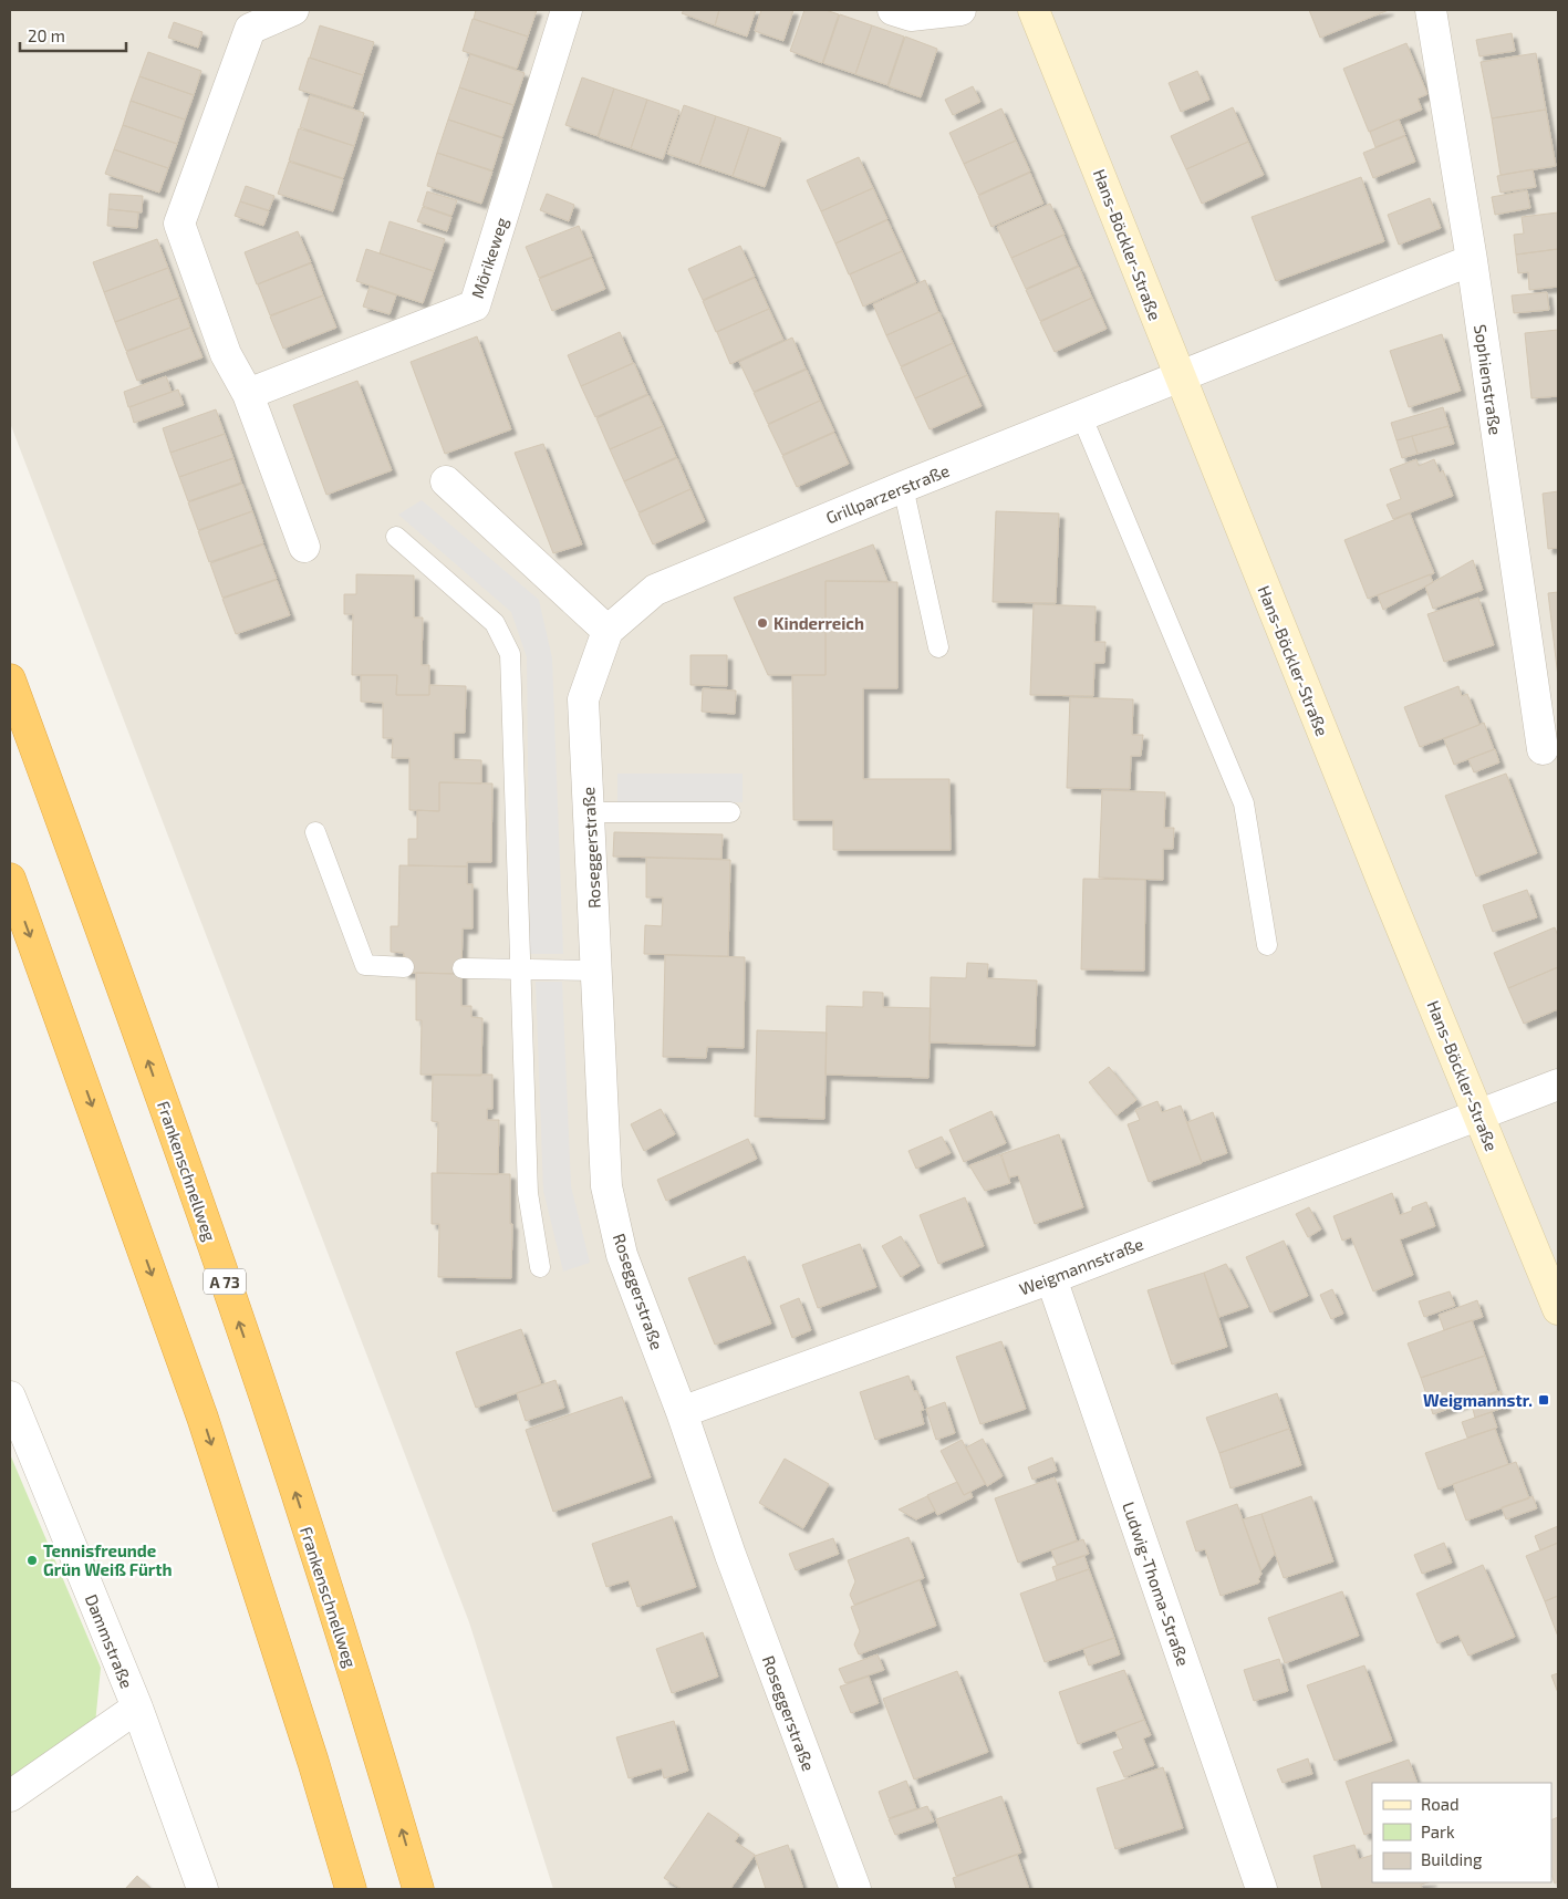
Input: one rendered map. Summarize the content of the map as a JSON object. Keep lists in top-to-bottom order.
{
  "streets": {
    "highway": ["Frankenschnellweg", "A 73"],
    "main road": ["Hans-Böckler-Straße"],
    "street": [
      "Mörikeweg",
      "Sophienstraße",
      "Grillparzerstraße",
      "Roseggerstraße",
      "Weigmannstraße",
      "Ludwig-Thoma-Straße",
      "Dammstraße"
    ]
  },
  "crossings": [
    ["Hans-Böckler-Straße", "Grillparzerstraße"],
    ["Hans-Böckler-Straße", "Weigmannstraße"],
    ["Sophienstraße", "Grillparzerstraße"],
    ["Grillparzerstraße", "Roseggerstraße"],
    ["Roseggerstraße", "Weigmannstraße"],
    ["Weigmannstraße", "Ludwig-Thoma-Straße"]
  ],
  "places": {
    "other": ["Kinderreich", "Tennisfreunde Grün Weiß Fürth"],
    "transit": ["Weigmannstr."]
  },
  "legend": ["Road", "Park", "Building"],
  "scale_bar": "20 m"
}
